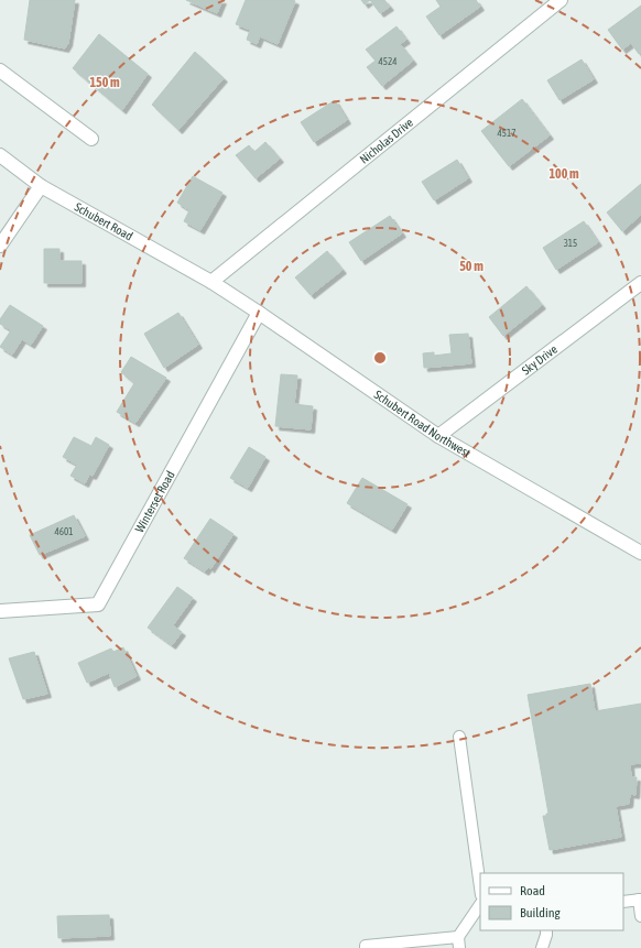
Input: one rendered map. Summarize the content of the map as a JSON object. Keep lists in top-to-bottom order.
{
  "streets": {
    "street": [
      "Nicholas Drive",
      "Schubert Road",
      "Sky Drive",
      "Schubert Road Northwest",
      "Winterset Road"
    ]
  },
  "crossings": [
    ["Nicholas Drive", "Schubert Road"],
    ["Nicholas Drive", "Schubert Road Northwest"],
    ["Schubert Road", "Schubert Road Northwest"],
    ["Sky Drive", "Schubert Road Northwest"],
    ["Schubert Road Northwest", "Winterset Road"]
  ],
  "house_numbers": [
    "4524",
    "4517",
    "315",
    "4601"
  ],
  "legend": ["Road", "Building"],
  "rings": ["150 m", "100 m", "50 m"]
}
